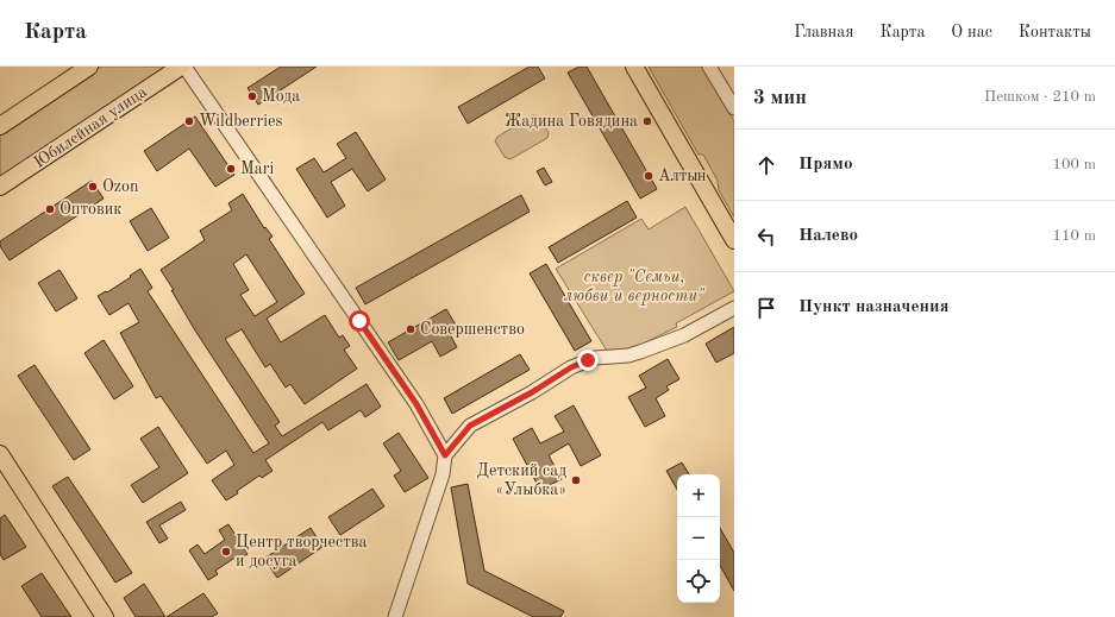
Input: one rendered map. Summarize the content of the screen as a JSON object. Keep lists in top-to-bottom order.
{
  "streets": {
    "main road": ["Юбилейная улица"]
  },
  "parks": ["сквер \"Семьи, любви и верности\""],
  "places": [
    "Мода",
    "Wildberries",
    "Жадина Говядина",
    "Mari",
    "Алтын",
    "Ozon",
    "Оптовик",
    "Совершенство",
    "Детский сад «Улыбка»",
    "Центр творчества и досуга"
  ],
  "page": {
    "header": "Карта",
    "nav": [
      "Главная",
      "Карта",
      "О нас",
      "Контакты"
    ],
    "heading": ["3 мин", "Пешком · 210 m"],
    "list": [
      ["Прямо", "100 m"],
      ["Налево", "110 m"],
      "Пункт назначения"
    ],
    "map_buttons": ["+", "−"]
  }
}
